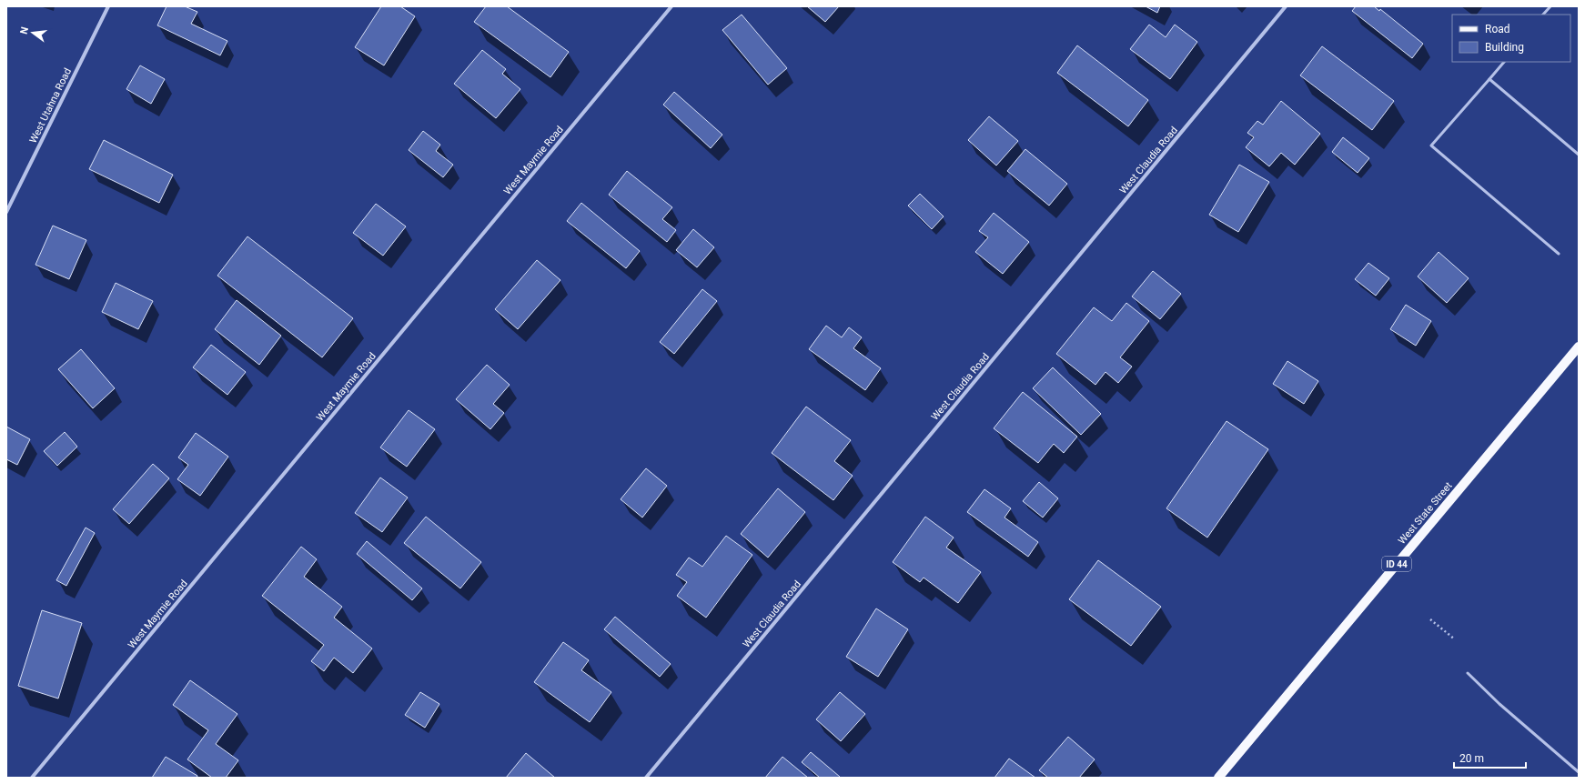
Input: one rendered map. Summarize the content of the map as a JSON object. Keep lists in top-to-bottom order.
{
  "streets": {
    "main road": ["West State Street", "ID 44"],
    "street": ["West Utahna Road", "West Maymie Road", "West Claudia Road"]
  },
  "legend": ["Road", "Building"],
  "scale_bar": "20 m",
  "north": "left"
}
